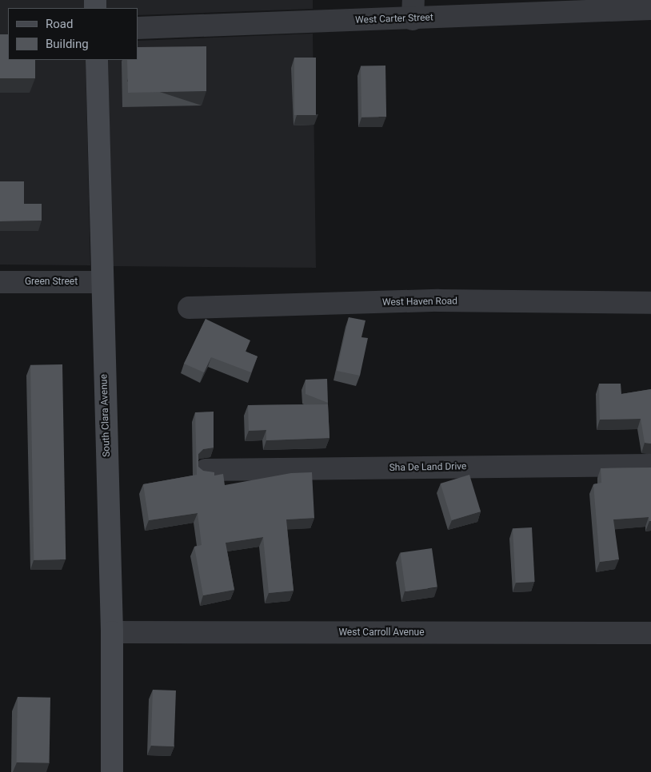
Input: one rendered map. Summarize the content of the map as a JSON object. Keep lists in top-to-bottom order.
{
  "streets": {
    "street": [
      "West Carter Street",
      "Green Street",
      "West Haven Road",
      "South Clara Avenue",
      "Sha De Land Drive",
      "West Carroll Avenue"
    ]
  },
  "crossings": [
    ["Green Street", "South Clara Avenue"],
    ["South Clara Avenue", "West Carroll Avenue"]
  ],
  "legend": ["Road", "Building"]
}
